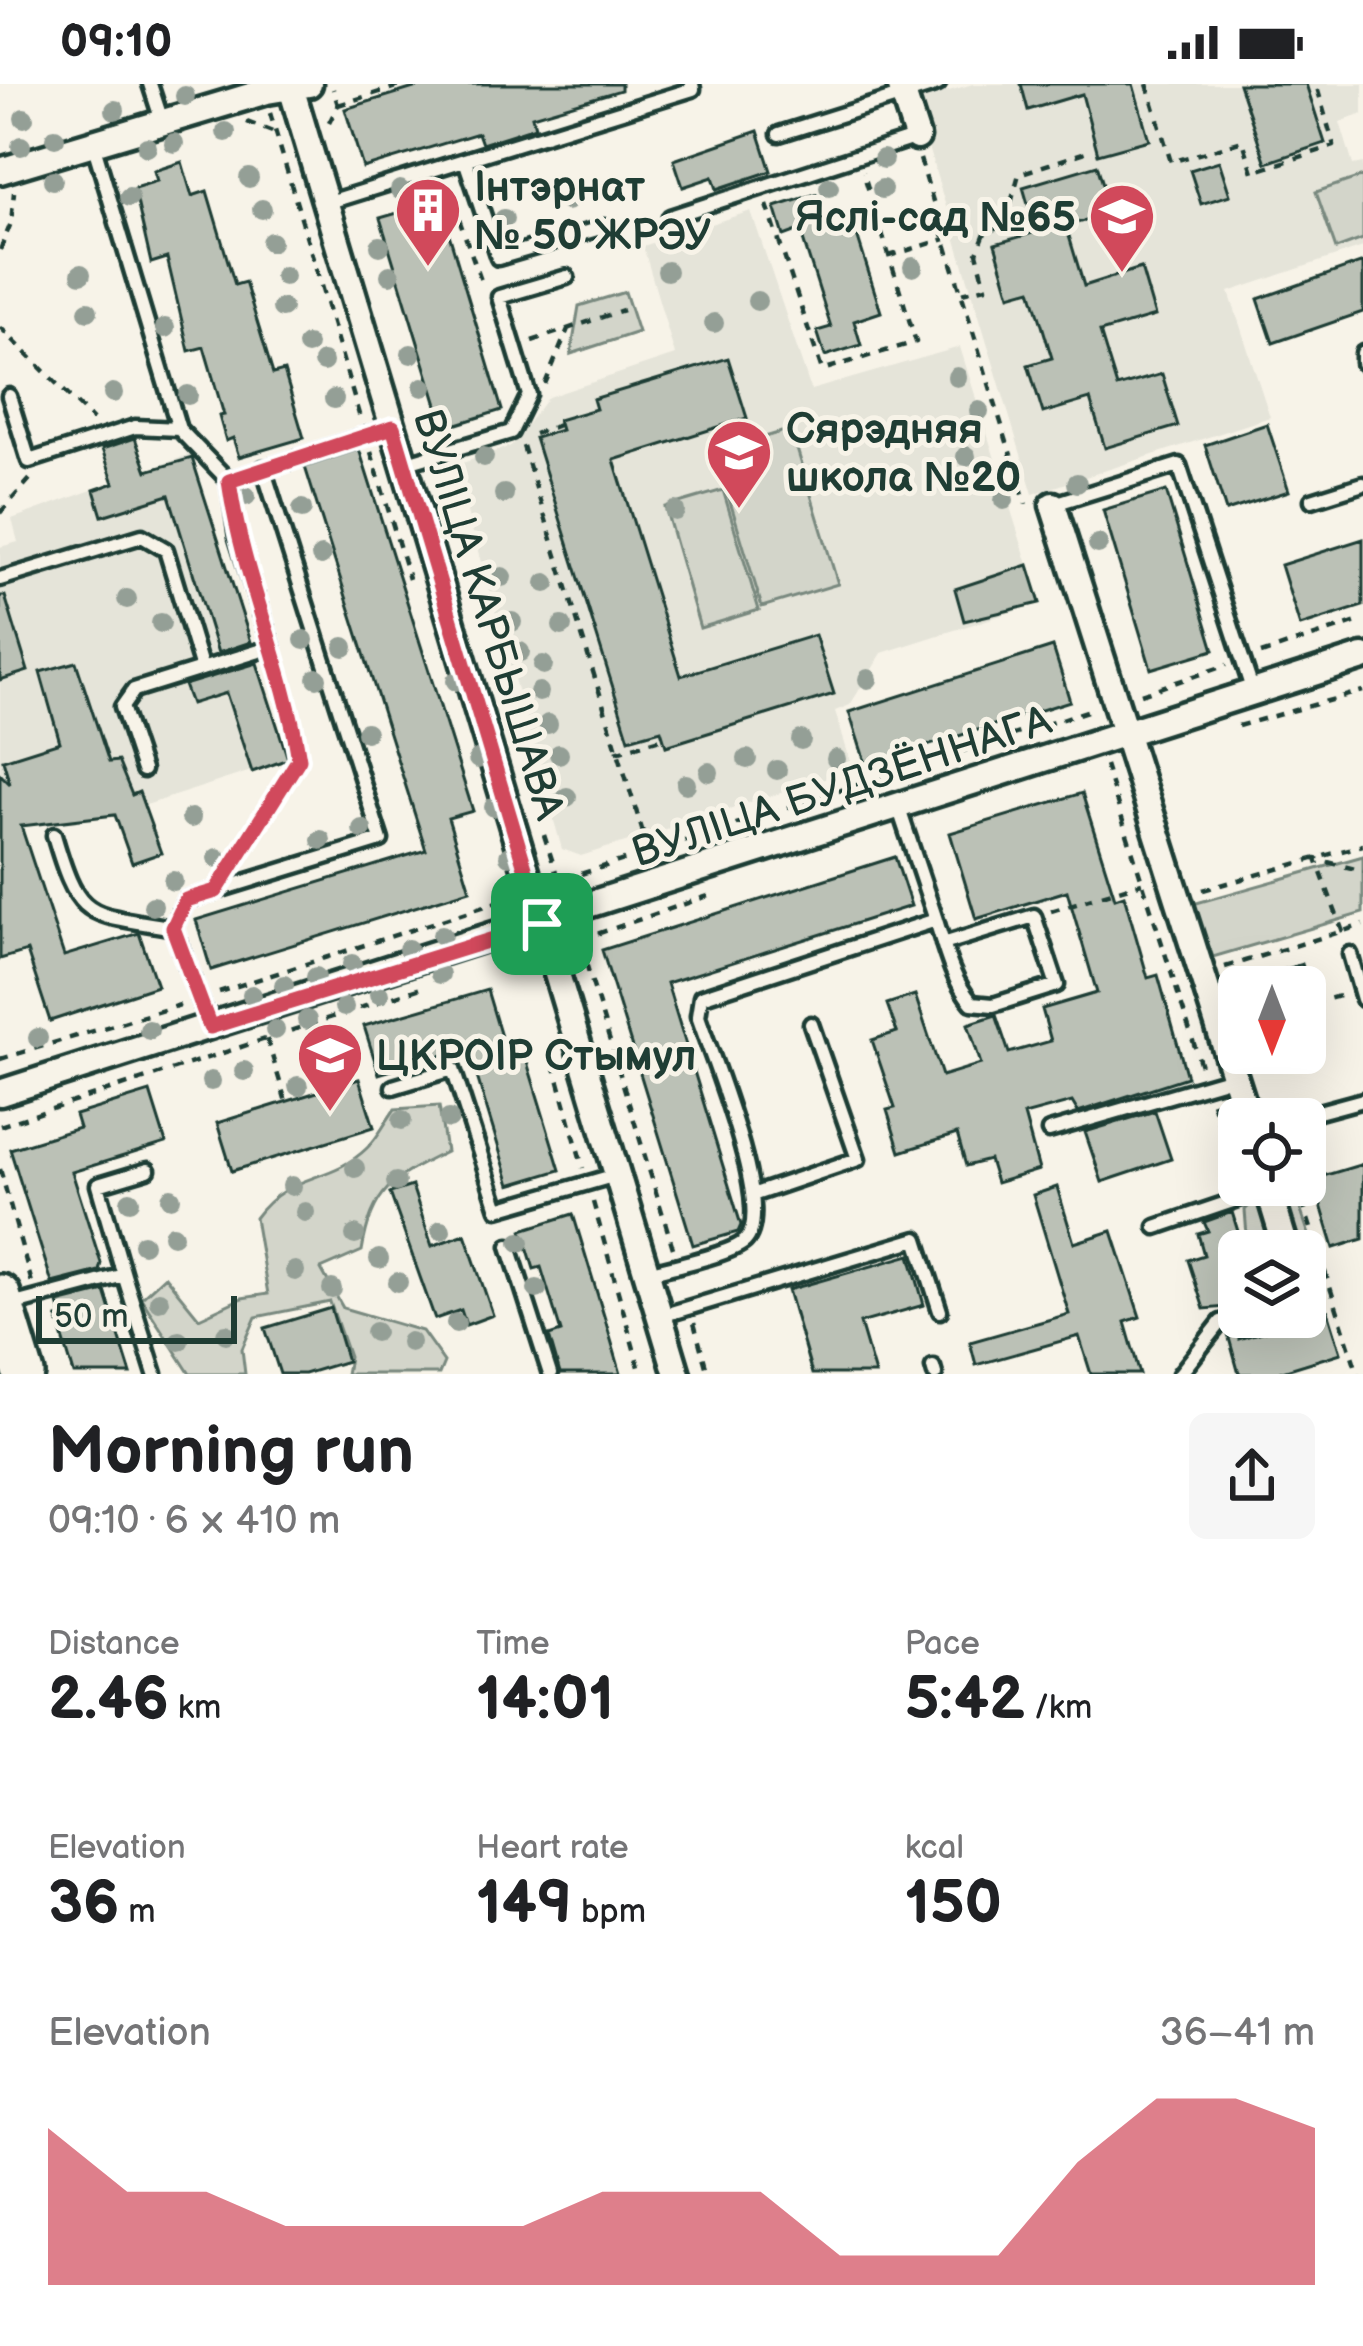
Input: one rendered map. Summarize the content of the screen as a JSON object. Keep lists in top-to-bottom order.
{
  "streets": {
    "street": ["ВУЛІЦА КАРБЫШАВА", "ВУЛІЦА БУДЗЁННАГА"]
  },
  "crossings": [
    ["ВУЛІЦА КАРБЫШАВА", "ВУЛІЦА БУДЗЁННАГА"]
  ],
  "places": {
    "building": ["Інтэрнат № 50 ЖРЭУ"],
    "school or university": ["Яслі-сад №65", "Сярэдняя школа №20", "ЦКРОІР Стымул"]
  },
  "scale_bar": "50 m",
  "north": "bottom",
  "page": {
    "status": "09:10",
    "scale": "50 m",
    "heading": ["Morning run", "09:10 · 6 × 410 m"],
    "stats": [
      ["Distance", "2.46 km"],
      ["Time", "14:01"],
      ["Pace", "5:42 /km"],
      ["Elevation", "36 m"],
      ["Heart rate", "149 bpm"],
      ["kcal", "150"]
    ],
    "chart": ["Elevation", "36–41 m"]
  }
}
